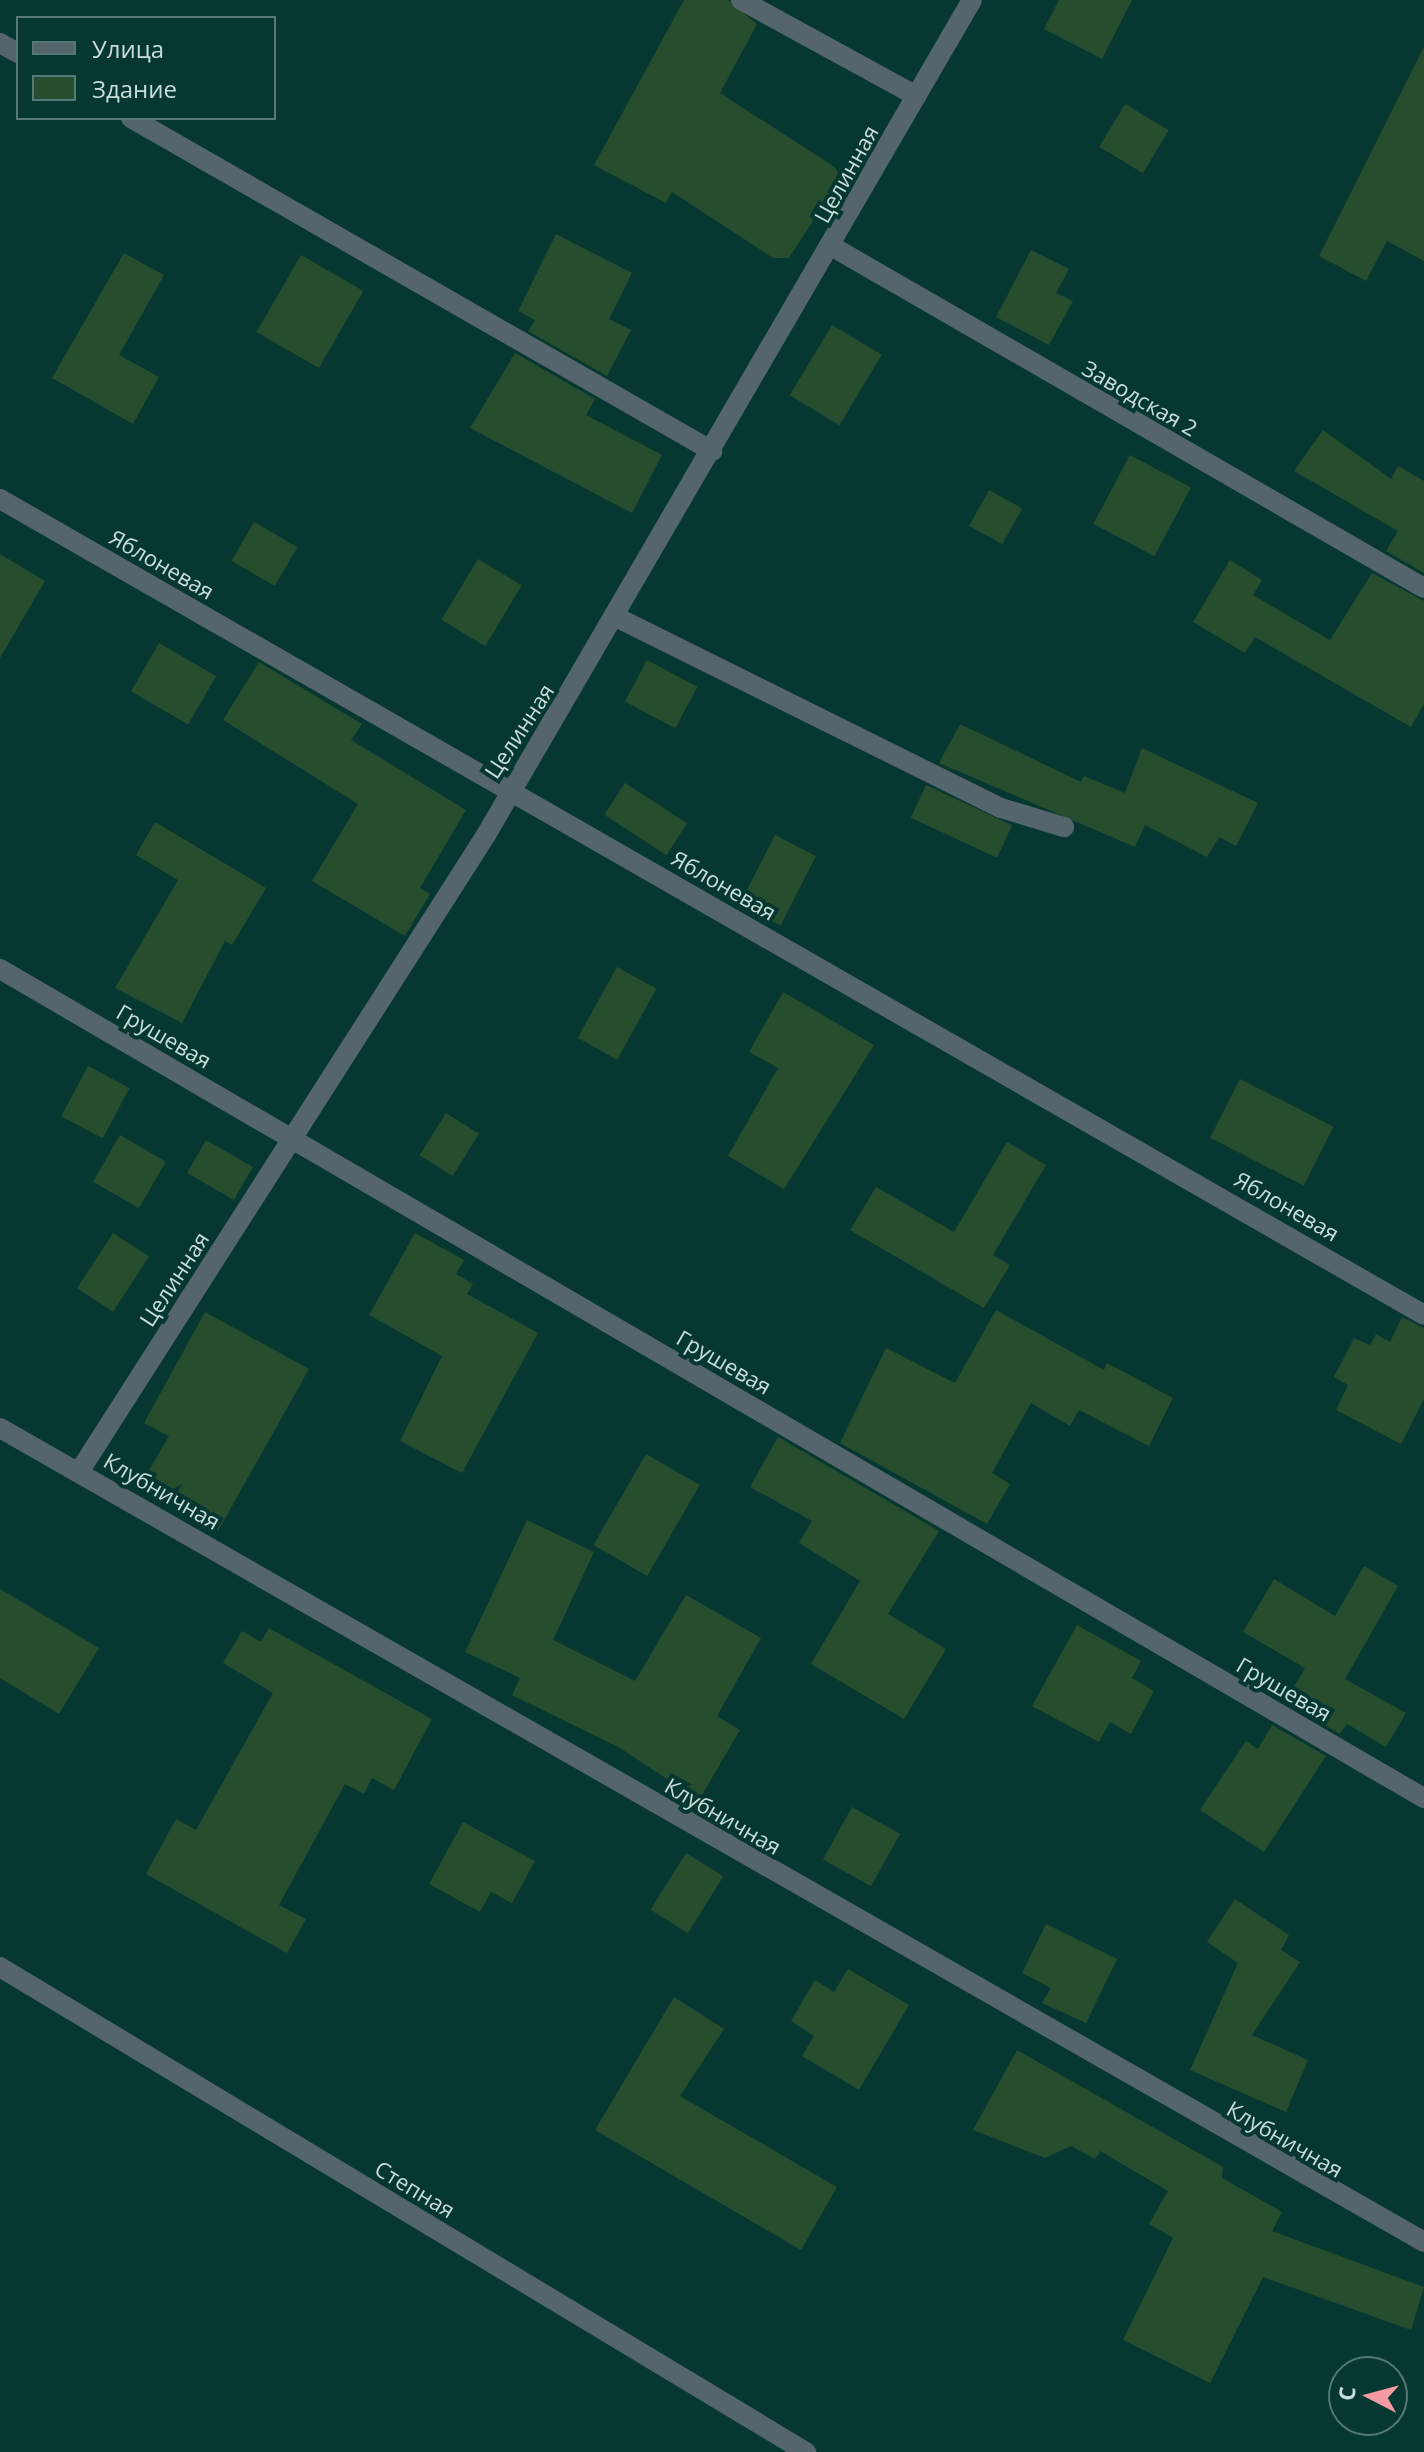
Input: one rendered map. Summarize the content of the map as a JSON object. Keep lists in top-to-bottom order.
{
  "streets": {
    "street": [
      "Целинная",
      "Заводская 2",
      "Яблоневая",
      "Грушевая",
      "Клубничная",
      "Степная"
    ]
  },
  "crossings": [
    ["Целинная", "Заводская 2"],
    ["Целинная", "Яблоневая"],
    ["Целинная", "Грушевая"],
    ["Целинная", "Клубничная"]
  ],
  "legend": ["Улица", "Здание"],
  "north": "left"
}
